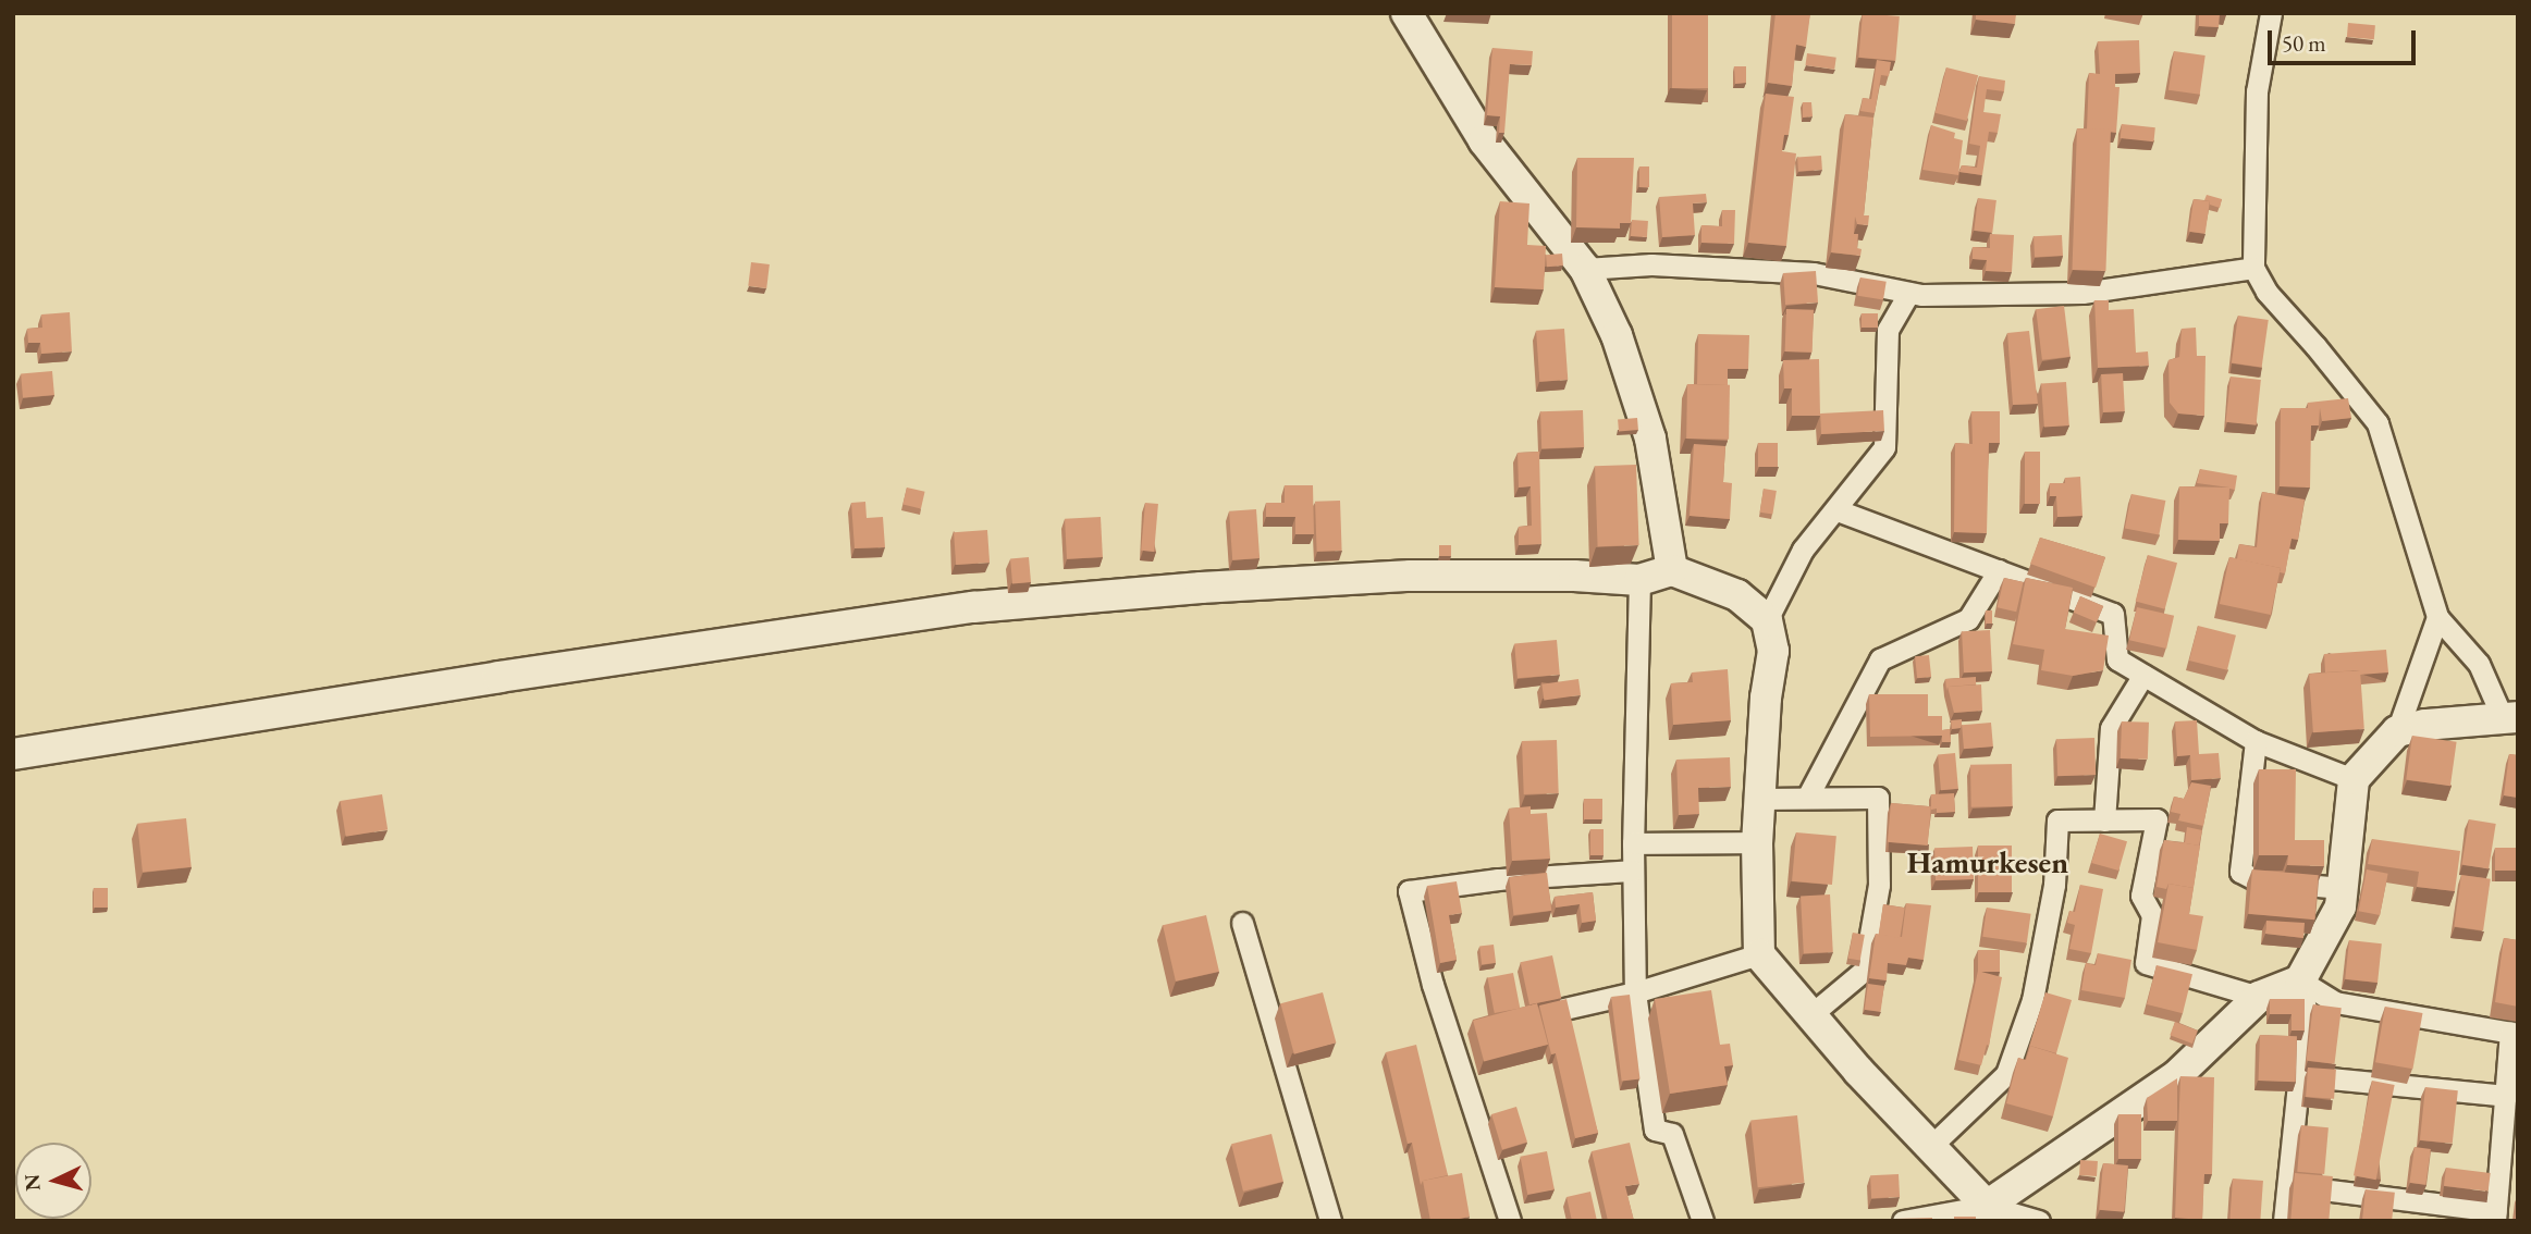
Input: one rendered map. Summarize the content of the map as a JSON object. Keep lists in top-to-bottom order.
{
  "districts": ["Hamurkesen"],
  "scale_bar": "50 m",
  "north": "left"
}
